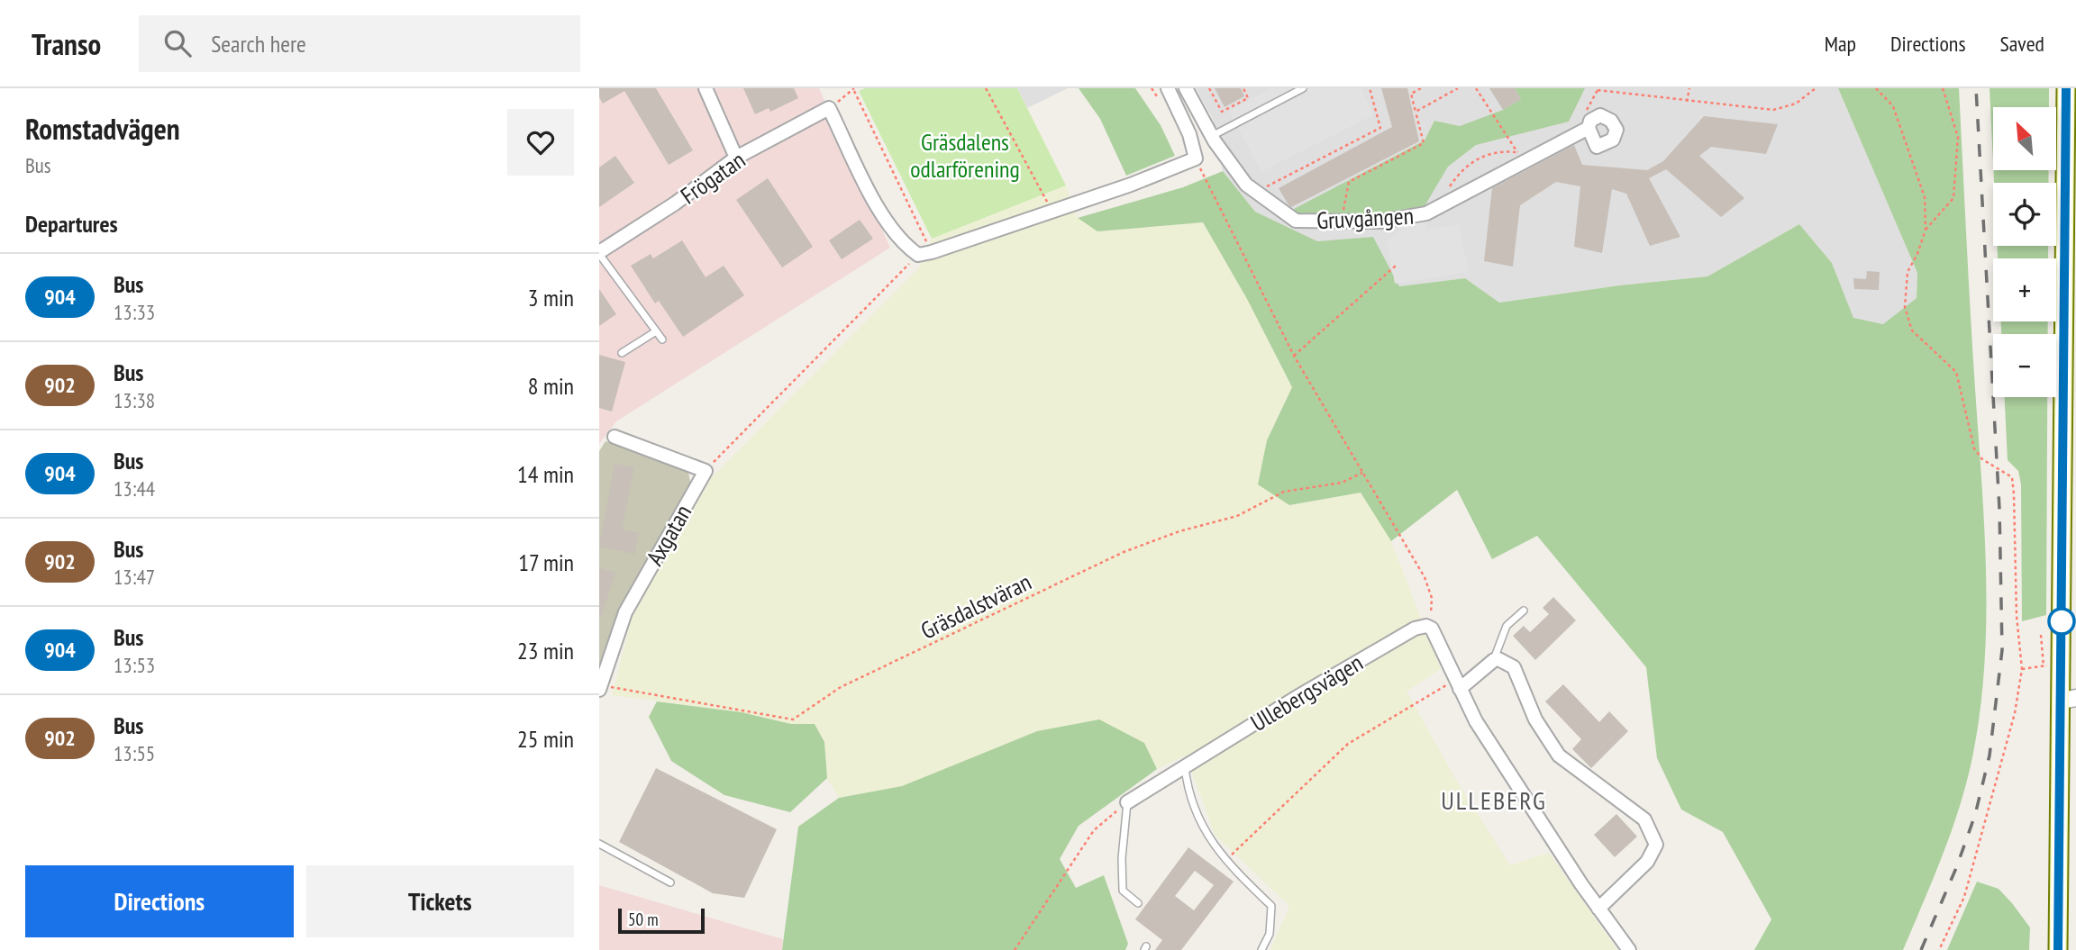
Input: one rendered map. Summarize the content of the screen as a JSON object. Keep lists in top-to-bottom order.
{
  "streets": {
    "street": [
      "Frögatan",
      "Gruvgången",
      "Axgatan",
      "Ullebergsvägen"
    ],
    "path": ["Gräsdalstväran"]
  },
  "crossings": [
    ["Axgatan", "Gräsdalstväran"]
  ],
  "districts": ["ULLEBERG"],
  "parks": ["Gräsdalens odlarförening"],
  "lines": ["bus line 904"],
  "scale_bar": "50 m",
  "north": "top left",
  "page": {
    "header": "Transo",
    "search": "Search here",
    "nav": ["Map", "Directions", "Saved"],
    "heading": [
      ["Romstadvägen", "Bus"],
      "Departures"
    ],
    "map_buttons": ["+", "−"],
    "list": [
      {
        "mark": "904",
        "name": "Bus",
        "note": "13:33",
        "value": "3 min"
      },
      {
        "mark": "902",
        "name": "Bus",
        "note": "13:38",
        "value": "8 min"
      },
      {
        "mark": "904",
        "name": "Bus",
        "note": "13:44",
        "value": "14 min"
      },
      {
        "mark": "902",
        "name": "Bus",
        "note": "13:47",
        "value": "17 min"
      },
      {
        "mark": "904",
        "name": "Bus",
        "note": "13:53",
        "value": "23 min"
      },
      {
        "mark": "902",
        "name": "Bus",
        "note": "13:55",
        "value": "25 min"
      }
    ],
    "buttons": ["Directions", "Tickets"],
    "scale": "50 m"
  }
}
